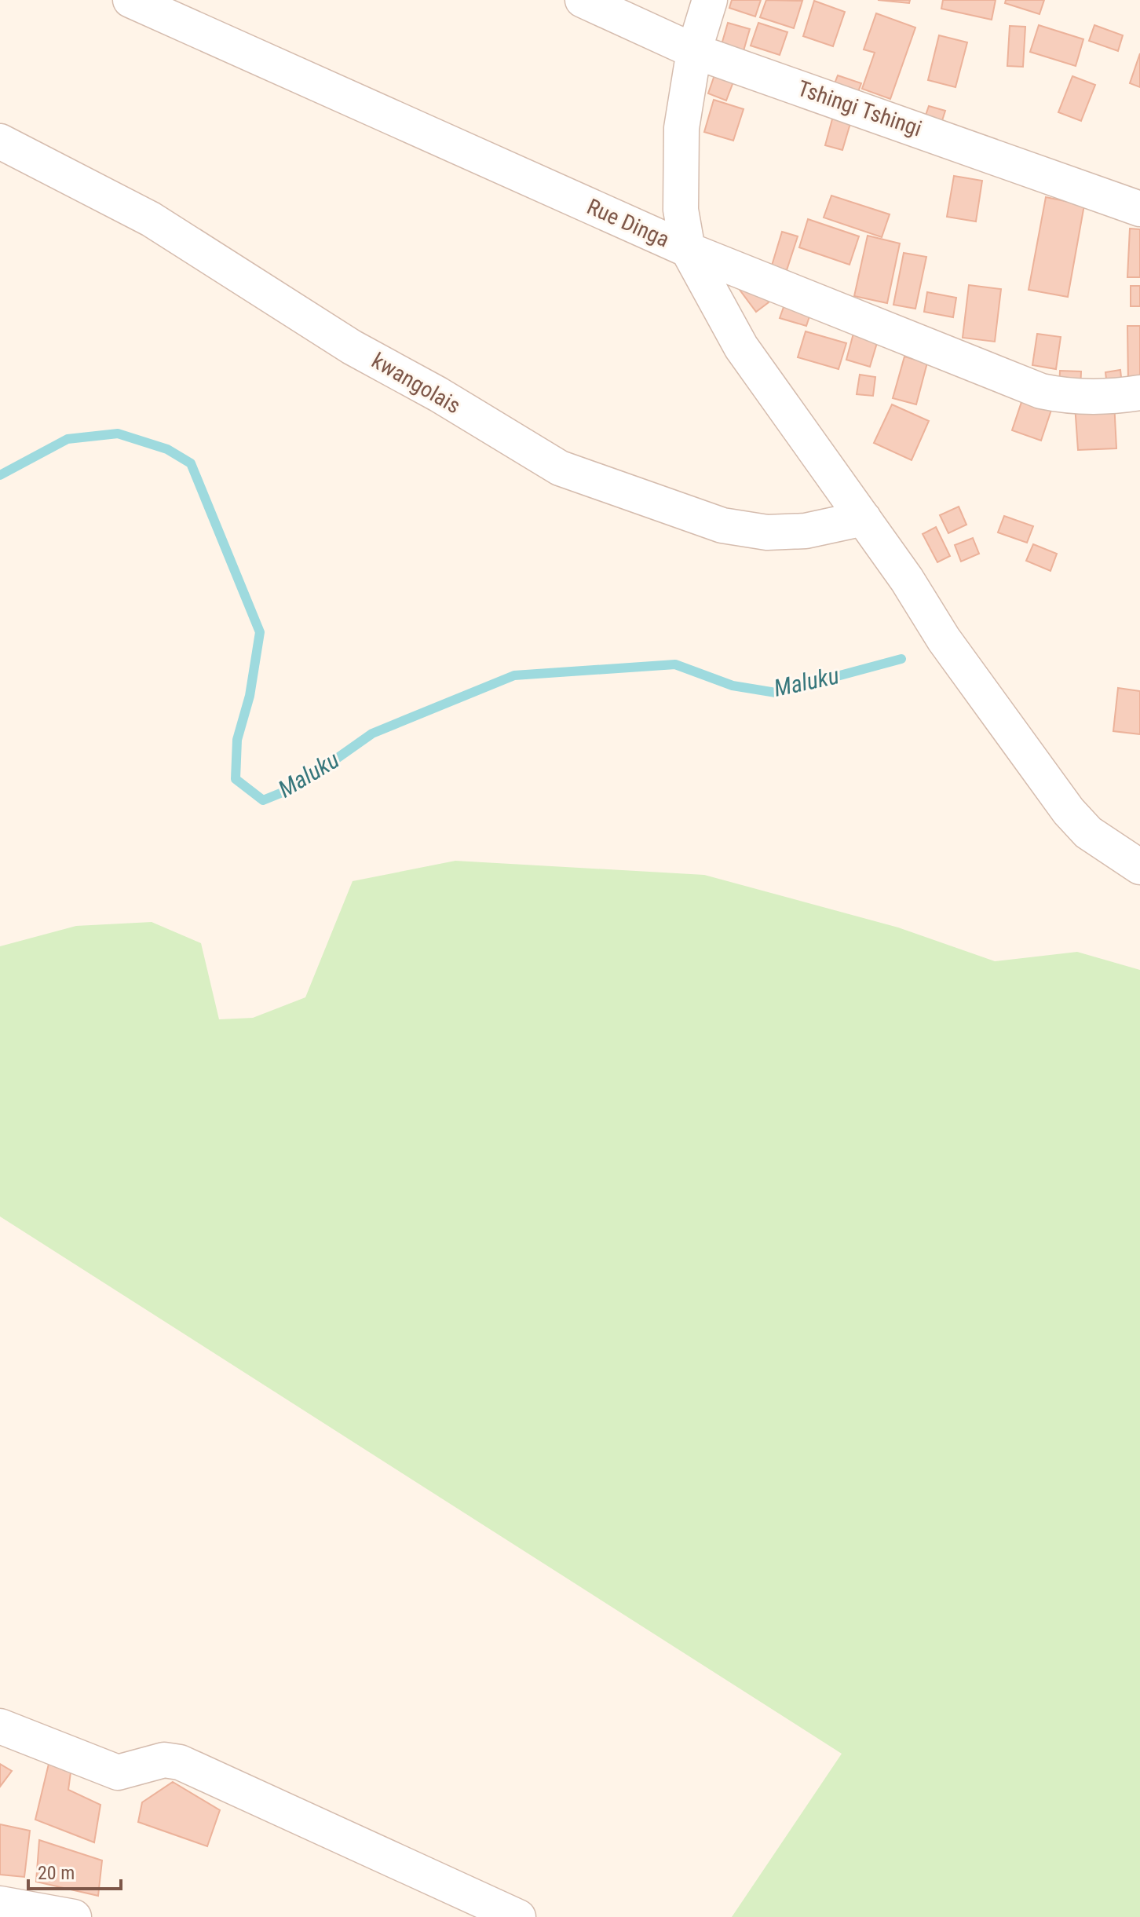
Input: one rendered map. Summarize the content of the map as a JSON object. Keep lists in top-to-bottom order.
{
  "streets": {
    "street": ["Tshingi Tshingi", "Rue Dinga", "kwangolais"]
  },
  "water": ["Maluku"],
  "scale_bar": "20 m"
}
